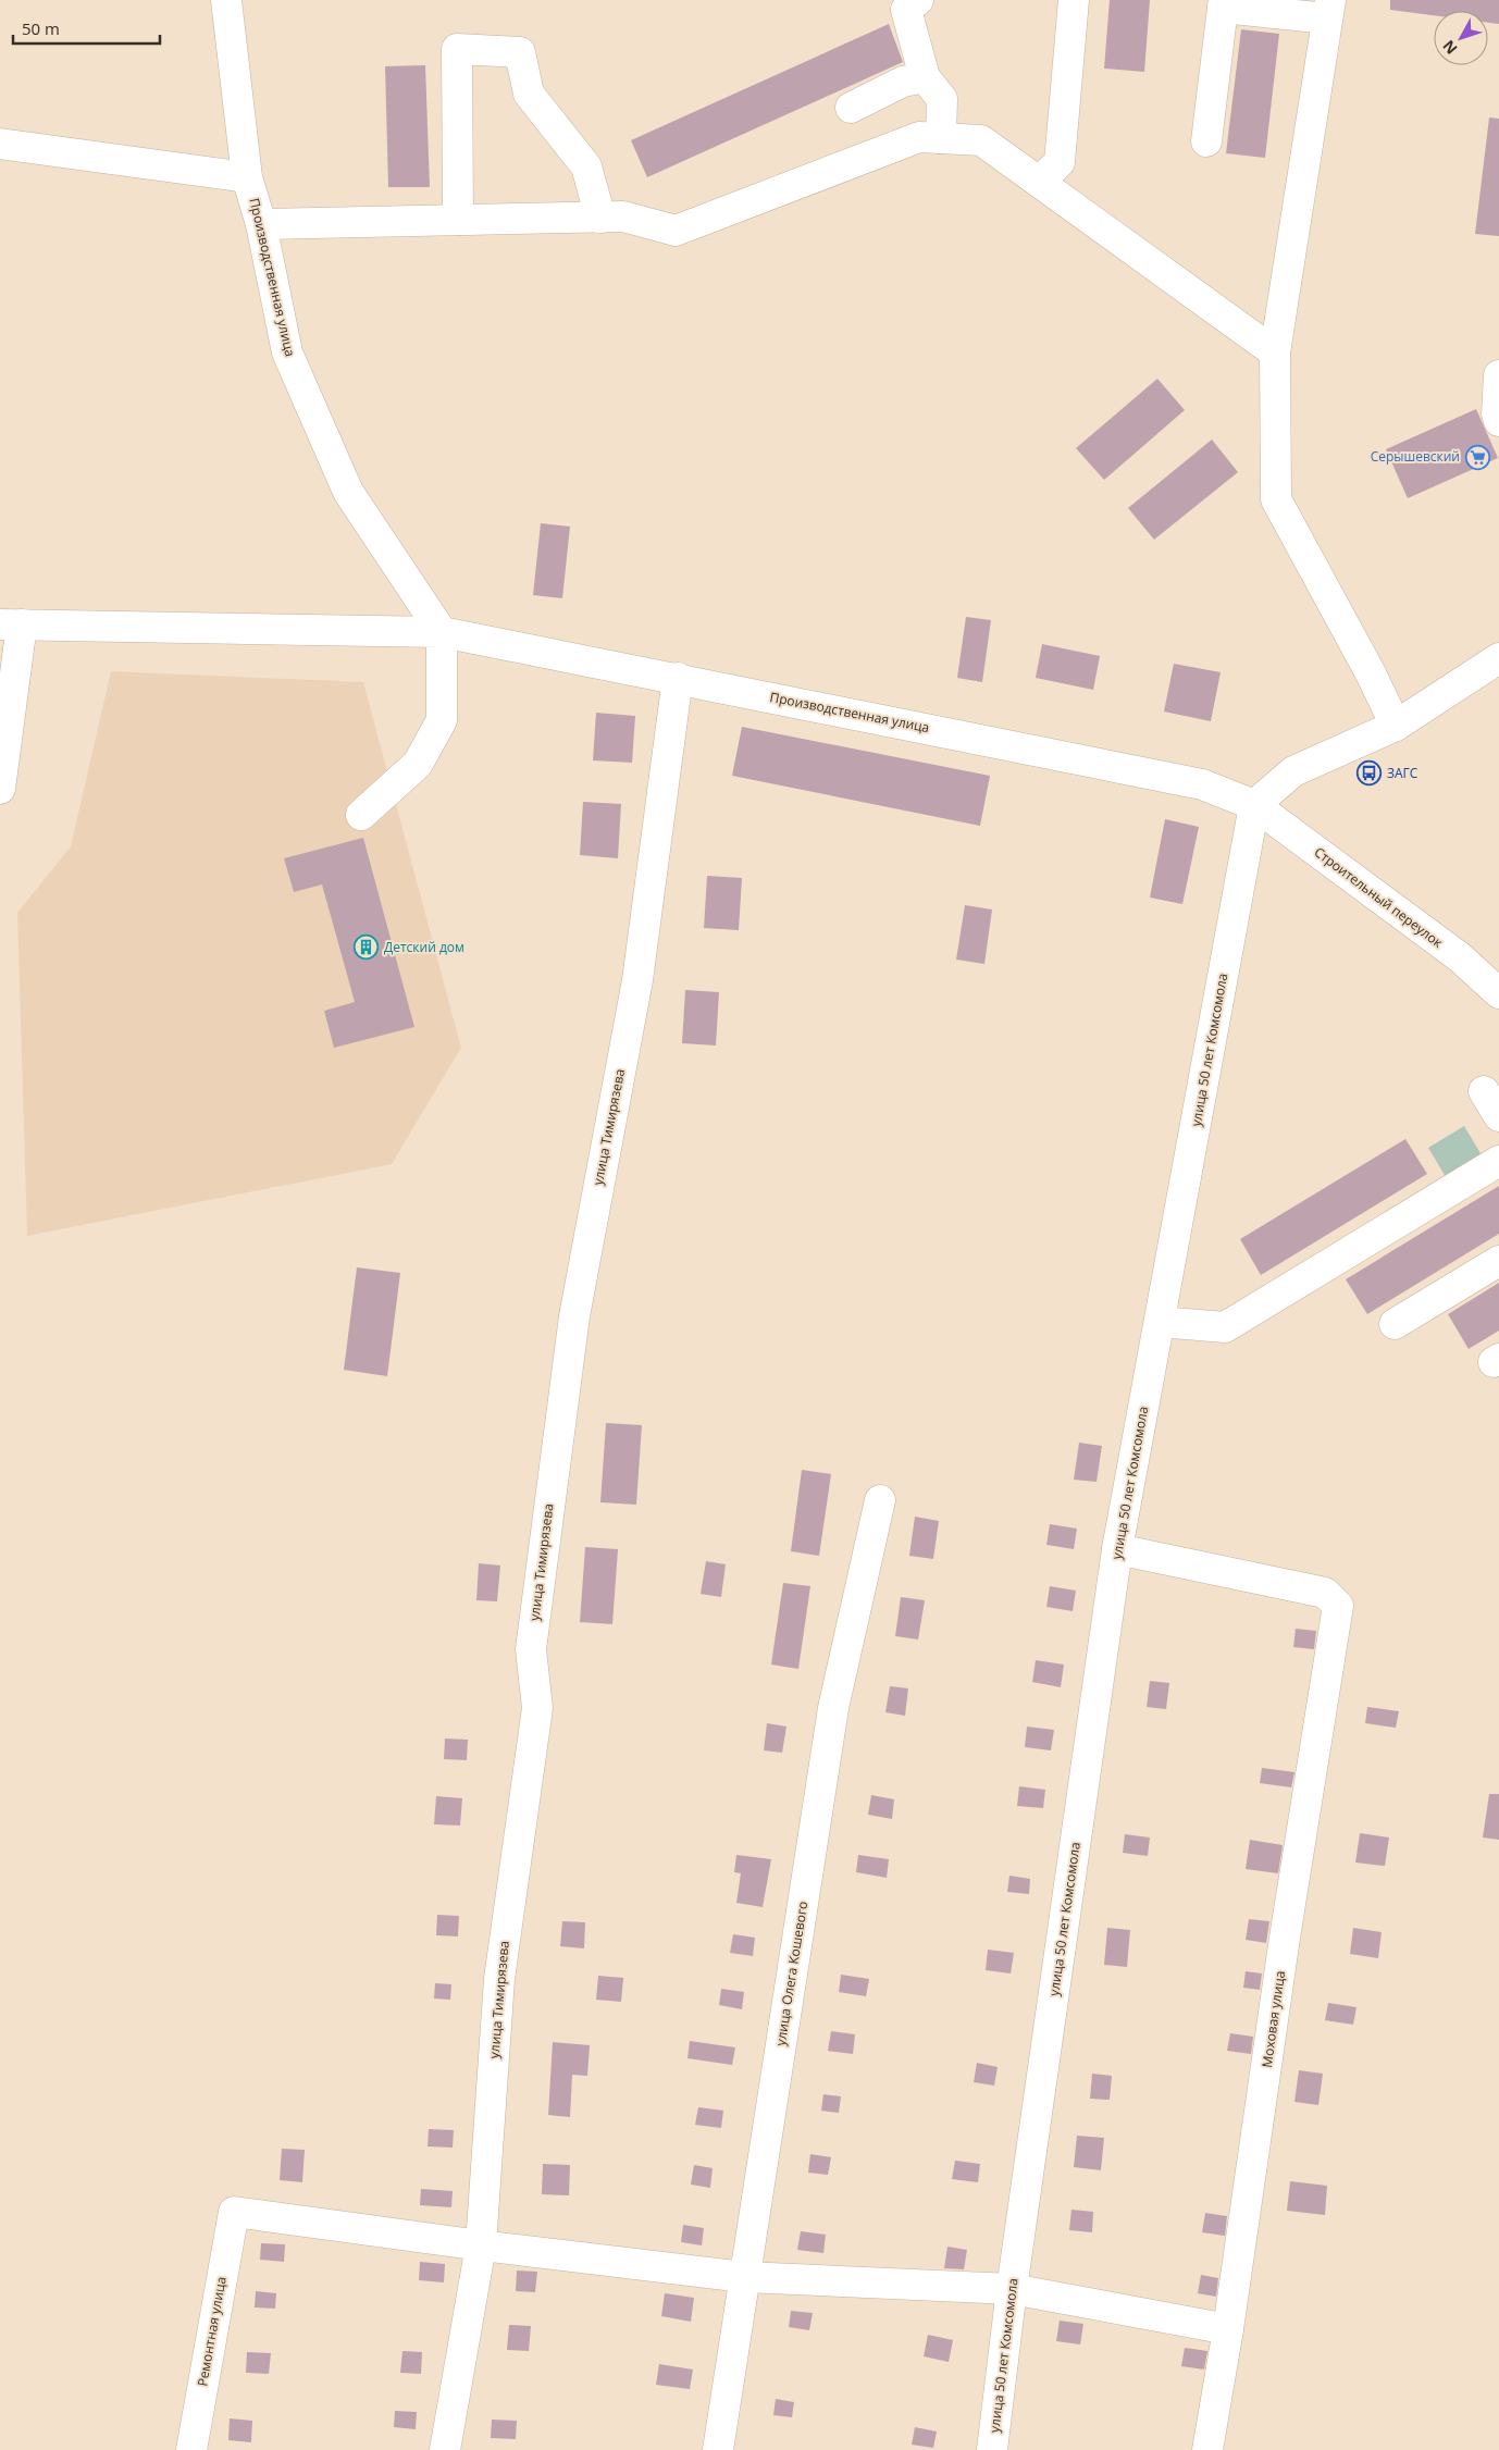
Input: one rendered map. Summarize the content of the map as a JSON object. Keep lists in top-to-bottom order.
{
  "streets": {
    "street": [
      "Производственная улица",
      "Строительный переулок",
      "улица 50 лет Комсомола",
      "улица Тимирязева",
      "улица Олега Кошевого",
      "Моховая улица",
      "Ремонтная улица"
    ]
  },
  "crossings": [
    ["Производственная улица", "Строительный переулок"],
    ["Производственная улица", "улица 50 лет Комсомола"],
    ["Производственная улица", "улица Тимирязева"],
    ["Строительный переулок", "улица 50 лет Комсомола"],
    ["улица 50 лет Комсомола", "Моховая улица"],
    ["улица Тимирязева", "Ремонтная улица"]
  ],
  "places": {
    "supermarket": ["Серышевский"],
    "bus stop": ["ЗАГС"],
    "building": ["Детский дом"]
  },
  "scale_bar": "50 m",
  "north": "bottom left"
}
